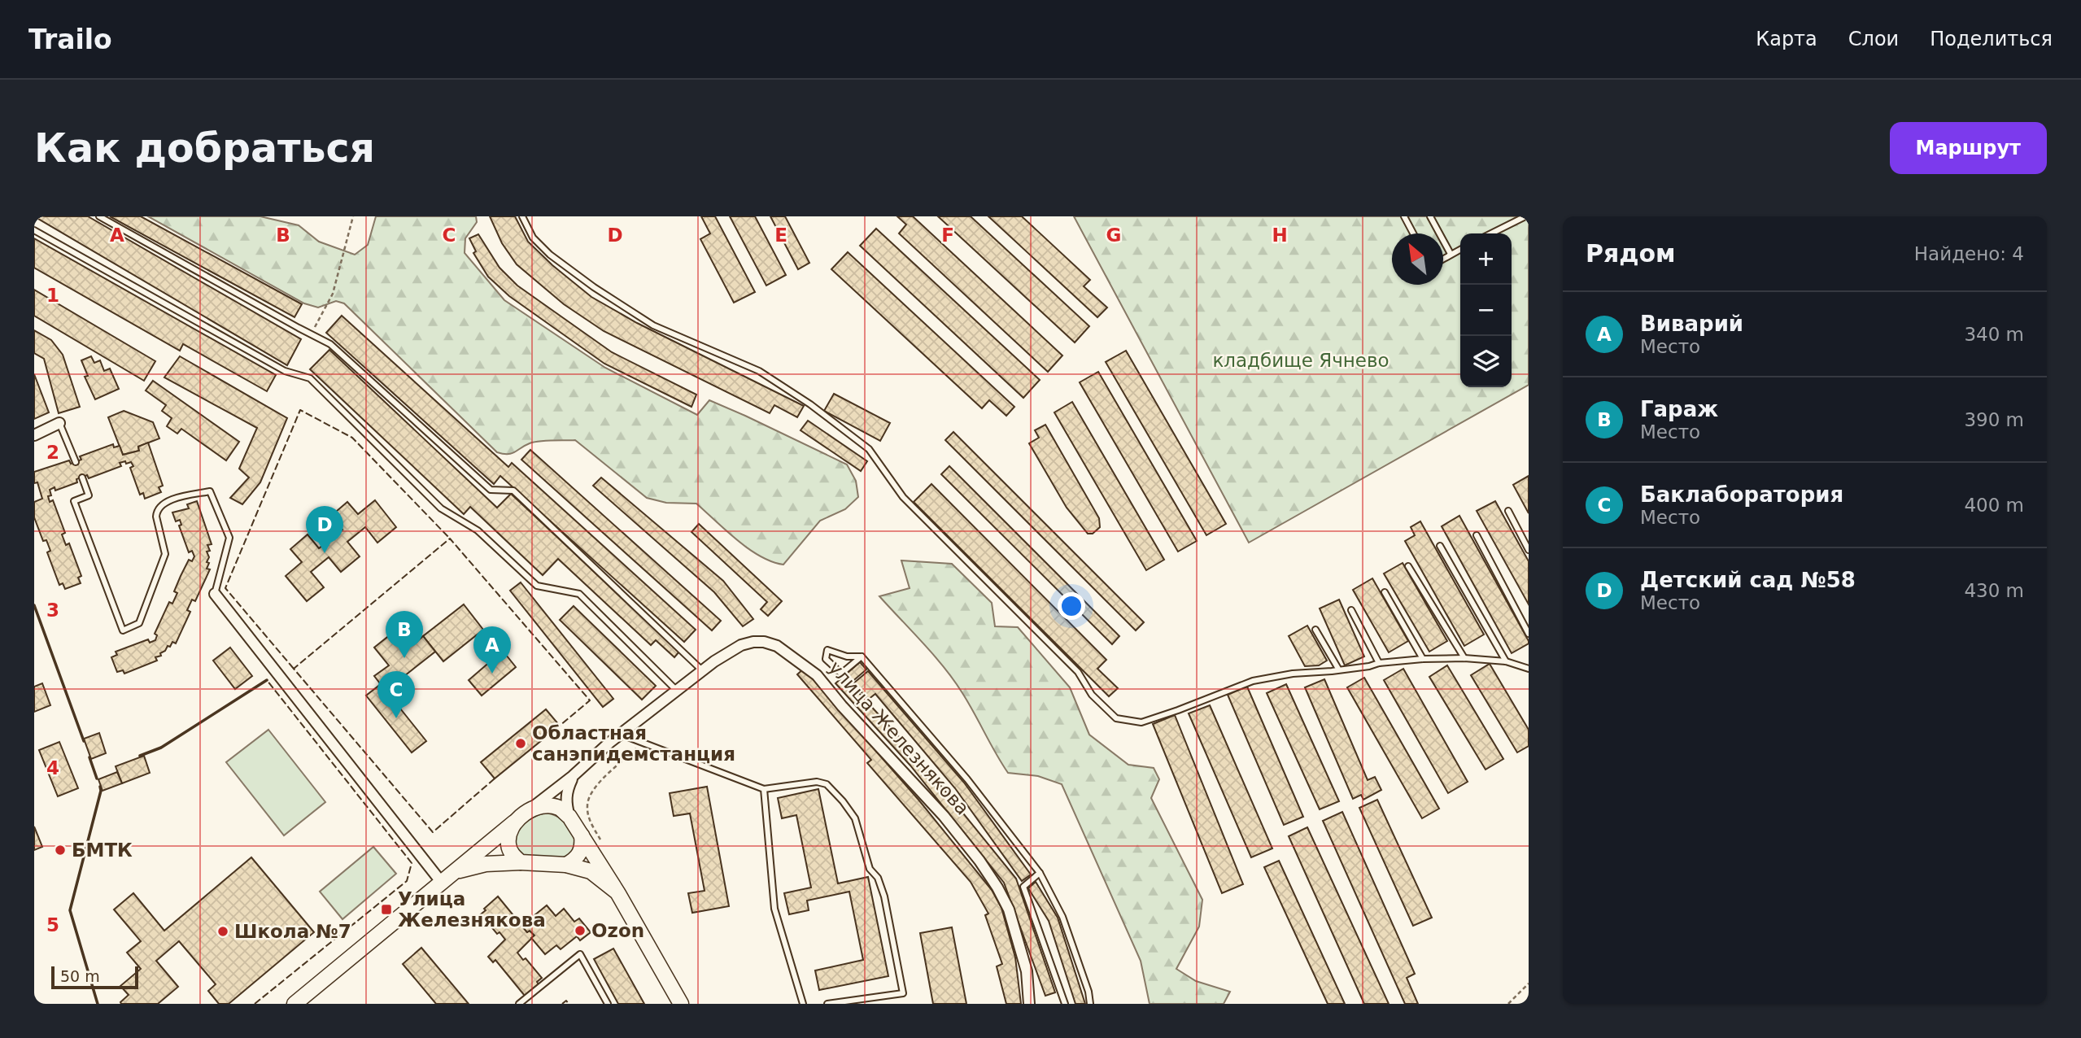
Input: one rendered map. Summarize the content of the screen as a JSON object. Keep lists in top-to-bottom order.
{
  "streets": {
    "street": ["улица Железнякова"]
  },
  "parks": ["кладбище Ячнево"],
  "places": {
    "other": [
      "Областная санэпидемстанция",
      "БМТК",
      "Ozon",
      "Школа №7"
    ],
    "transit": ["Улица Железнякова"]
  },
  "scale_bar": "50 m",
  "north": "top left",
  "page": {
    "header": "Trailo",
    "nav": ["Карта", "Слои", "Поделиться"],
    "buttons": "Маршрут",
    "title": "Как добраться",
    "heading": ["Рядом", "Найдено: 4"],
    "map_buttons": ["+", "−"],
    "list": [
      {
        "mark": "A",
        "name": "Виварий",
        "note": "Место",
        "value": "340 m"
      },
      {
        "mark": "B",
        "name": "Гараж",
        "note": "Место",
        "value": "390 m"
      },
      {
        "mark": "C",
        "name": "Баклаборатория",
        "note": "Место",
        "value": "400 m"
      },
      {
        "mark": "D",
        "name": "Детский сад №58",
        "note": "Место",
        "value": "430 m"
      }
    ],
    "pins": [
      "D",
      "B",
      "A",
      "C"
    ],
    "scale": "50 m"
  },
  "grid": {
    "columns": [
      "A",
      "B",
      "C",
      "D",
      "E",
      "F",
      "G",
      "H"
    ],
    "rows": [
      "1",
      "2",
      "3",
      "4",
      "5"
    ]
  }
}
